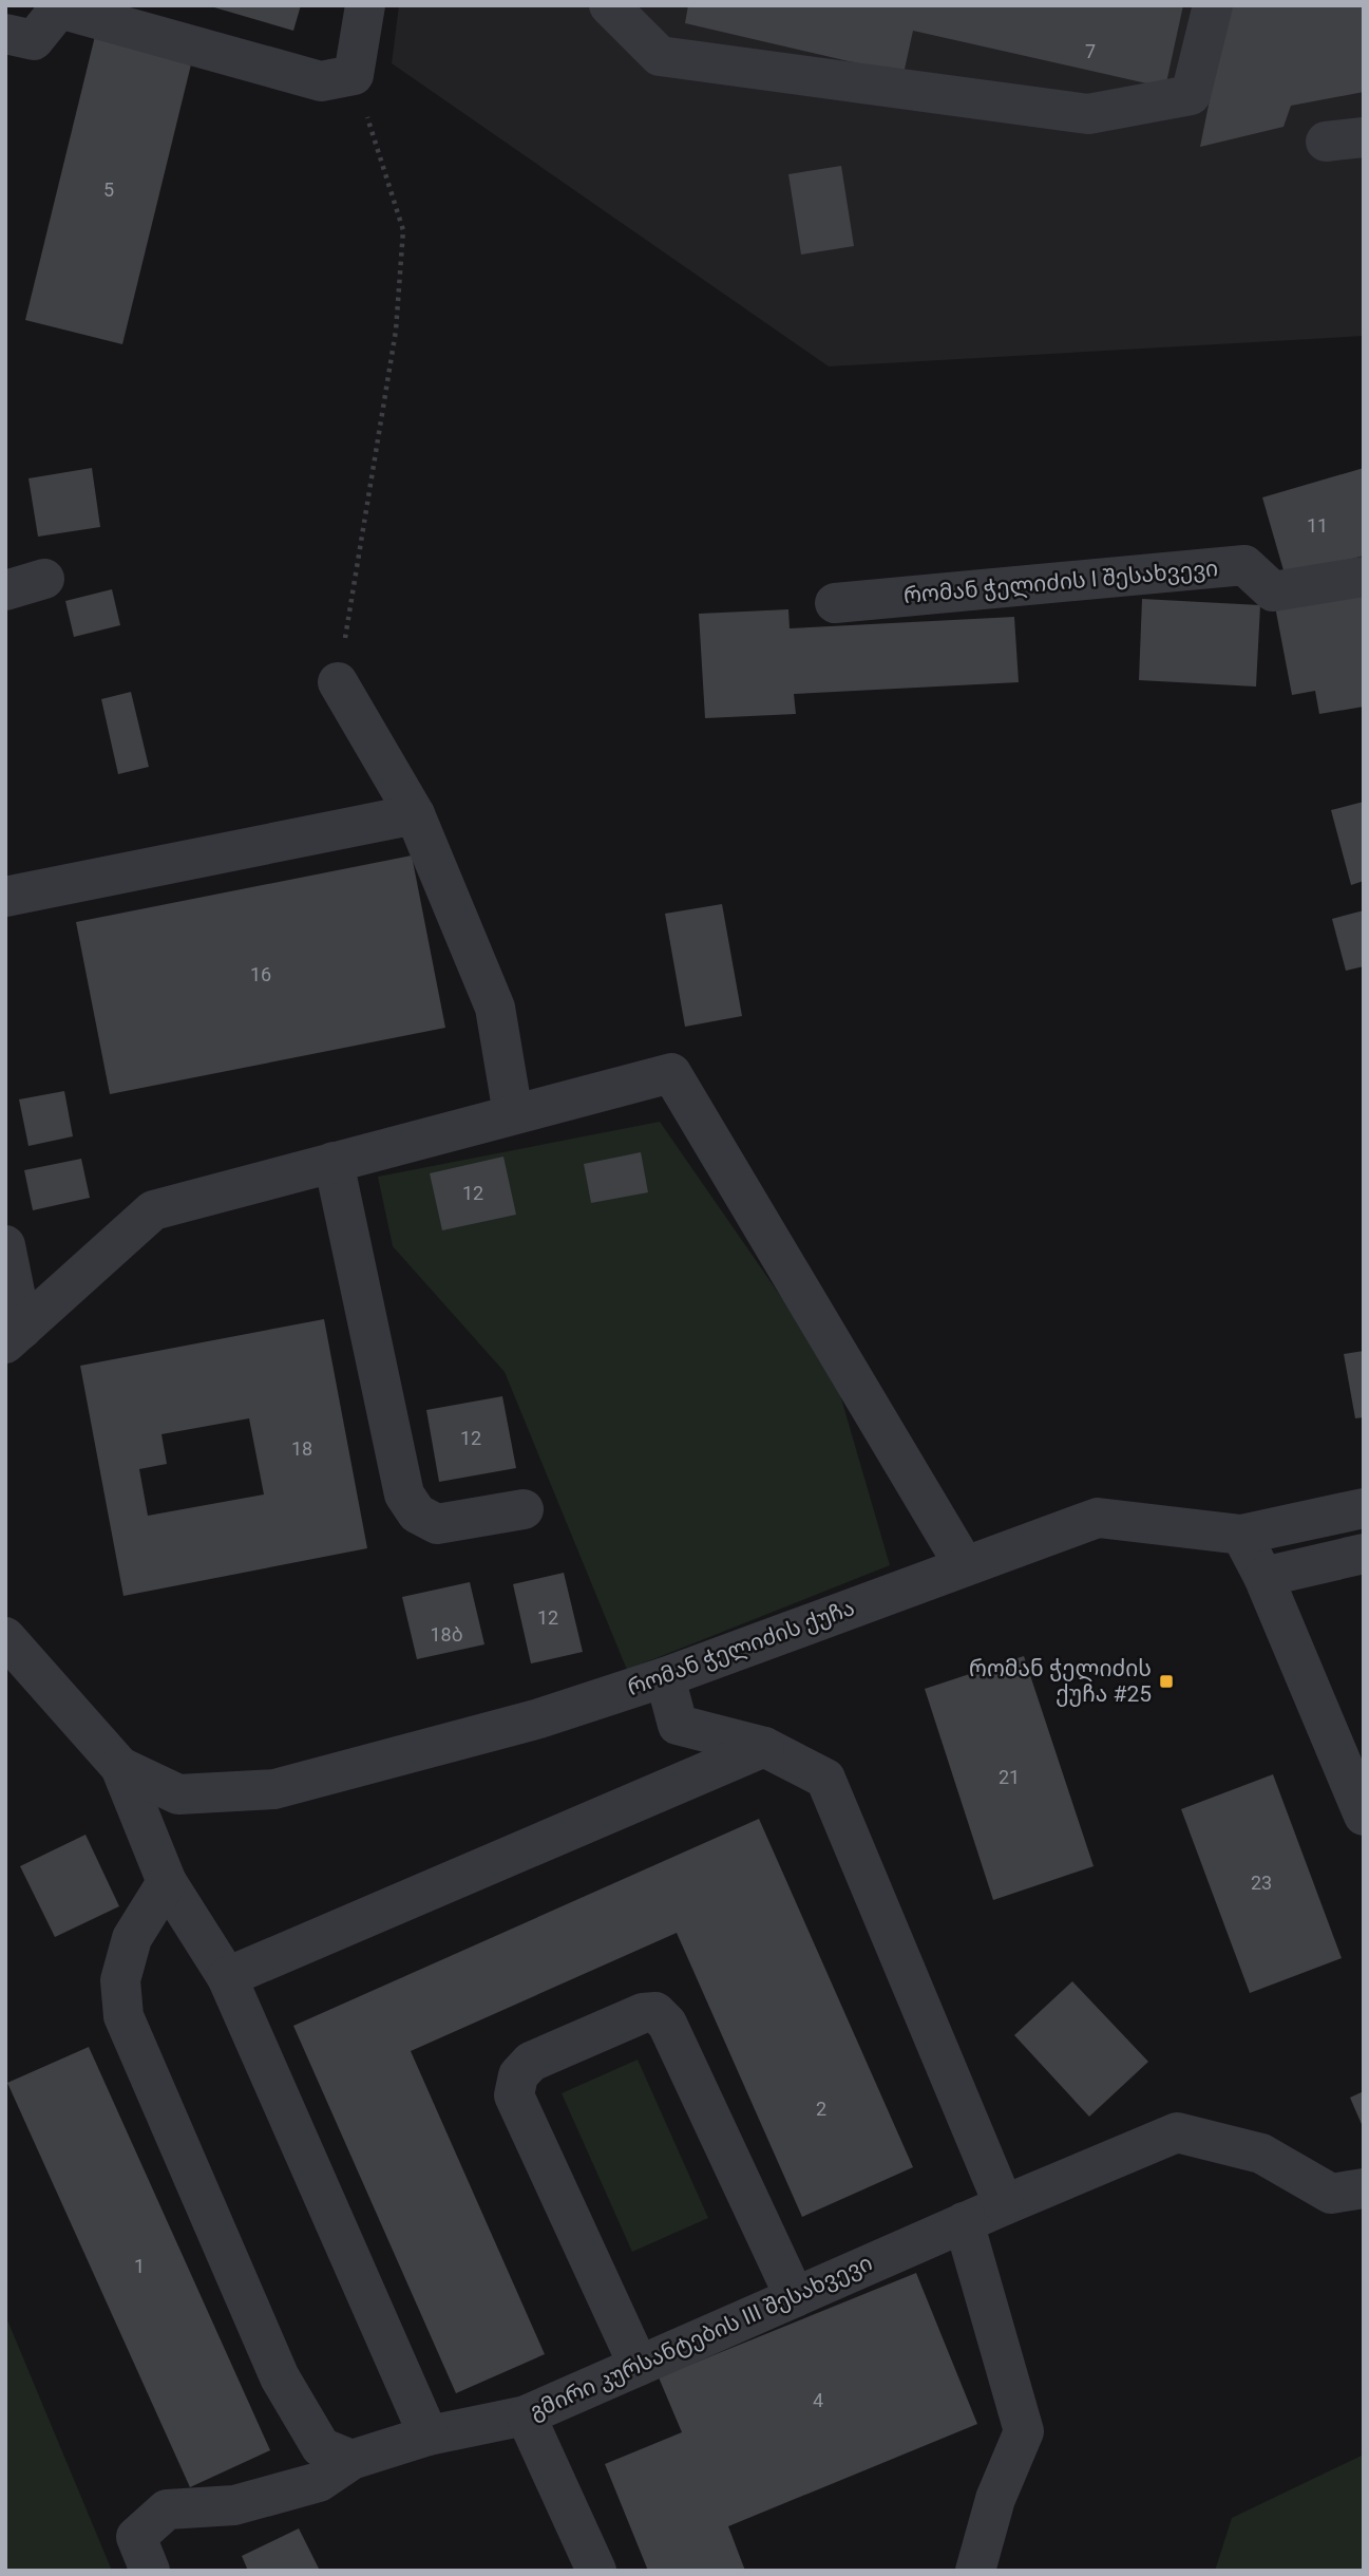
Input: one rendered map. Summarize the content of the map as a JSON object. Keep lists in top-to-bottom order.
{
  "streets": {
    "street": ["რომან ჭელიძის I შესახვევი", "რომან ჭელიძის ქუჩა", "გმირი კურსანტების III შესახვევი"]
  },
  "places": {
    "transit": ["რომან ჭელიძის ქუჩა #25"]
  },
  "house_numbers": [
    "7",
    "5",
    "11",
    "16",
    "12",
    "12",
    "18",
    "12",
    "18ბ",
    "21",
    "23",
    "2",
    "1",
    "4"
  ]
}
